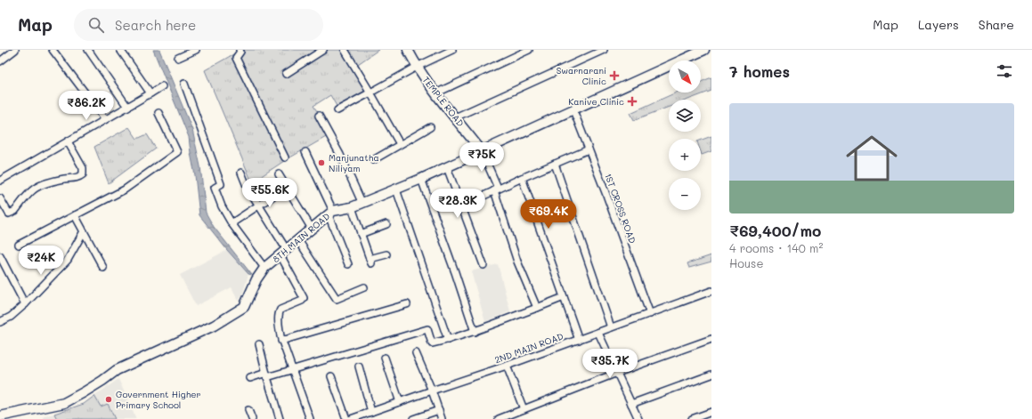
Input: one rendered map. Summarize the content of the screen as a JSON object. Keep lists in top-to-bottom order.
{
  "streets": {
    "street": [
      "TEMPLE ROAD",
      "1ST CROSS ROAD",
      "8TH MAIN ROAD",
      "2ND MAIN ROAD"
    ]
  },
  "crossings": [
    ["TEMPLE ROAD", "8TH MAIN ROAD"],
    ["1ST CROSS ROAD", "8TH MAIN ROAD"],
    ["1ST CROSS ROAD", "2ND MAIN ROAD"]
  ],
  "places": {
    "health": ["Swarnarani Clinic", "Kanive Clinic"],
    "other": ["Manjunatha Niliyam", "Government Higher Primary School"]
  },
  "north": "bottom right",
  "page": {
    "header": "Map",
    "search": "Search here",
    "nav": ["Map", "Layers", "Share"],
    "heading": "7 homes",
    "map_buttons": ["+", "−"],
    "price": [
      "₹86.2K",
      "₹75K",
      "₹55.6K",
      "₹28.3K",
      "₹69.4K",
      "₹24K",
      "₹35.7K"
    ],
    "list": [
      {
        "name": "₹69,400/mo",
        "note": "4 rooms · 140 m² · House"
      }
    ]
  }
}
